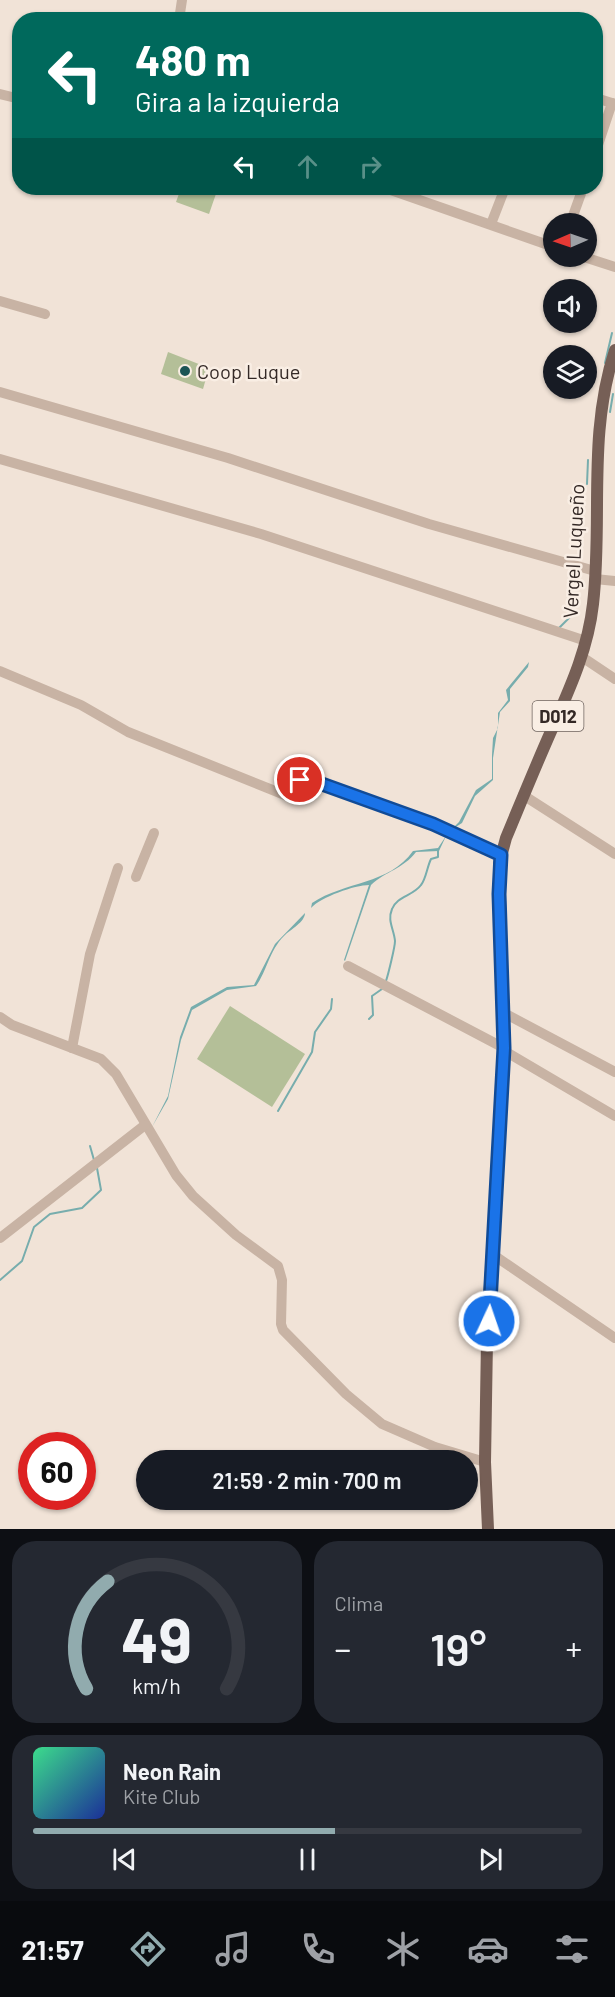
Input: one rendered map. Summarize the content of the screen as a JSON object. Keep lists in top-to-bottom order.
{
  "streets": {
    "main road": ["Vergel Luqueño", "D012"]
  },
  "places": ["Coop Luque"],
  "north": "left",
  "page": {
    "turn": ["480 m", "Gira a la izquierda"],
    "limit": "60",
    "trip": "21:59 · 2 min · 700 m",
    "tile": "Clima",
    "heat": ["−", "19°", "+"],
    "song": ["Neon Rain", "Kite Club"],
    "tabs": "21:57",
    "gauge": ["49", "km/h"]
  }
}
